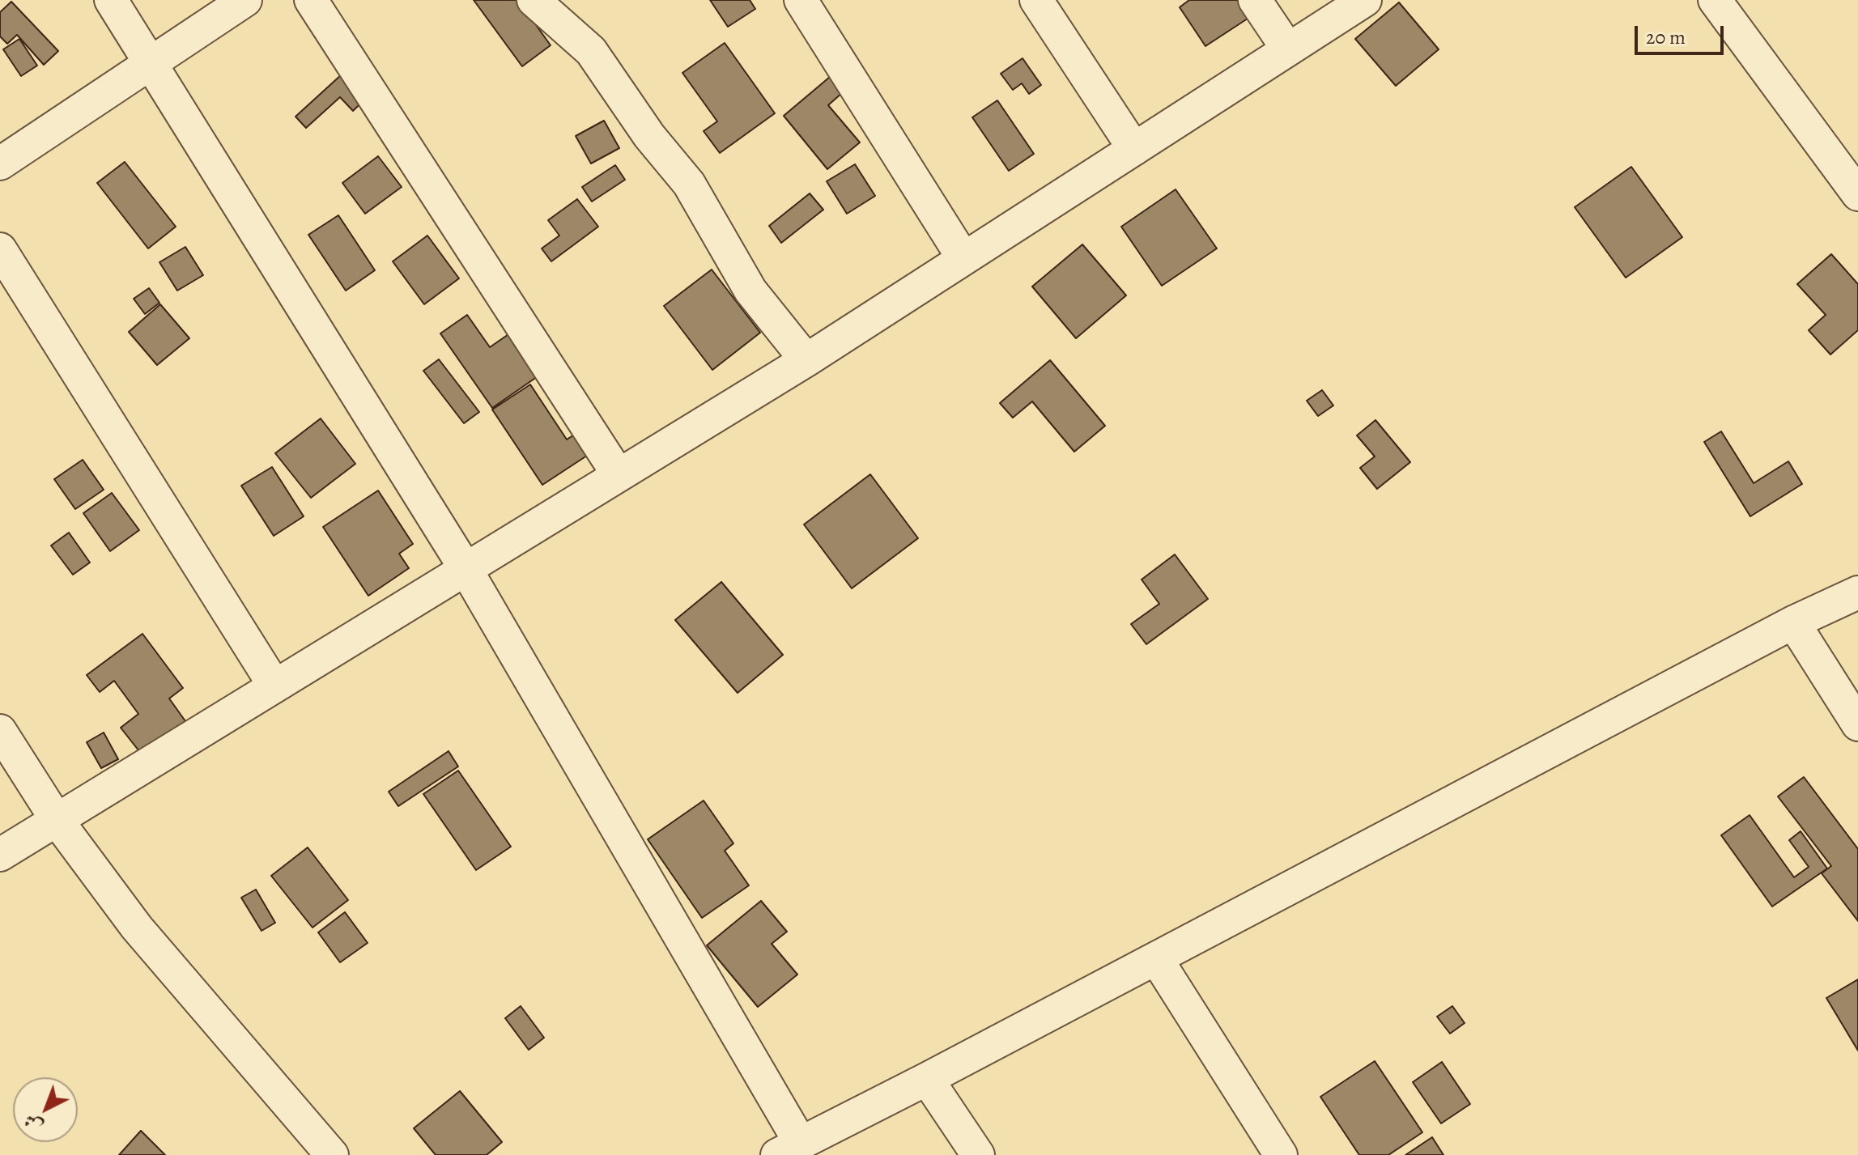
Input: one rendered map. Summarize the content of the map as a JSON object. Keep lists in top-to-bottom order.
{
  "scale_bar": "20 m",
  "north": "bottom left"
}
